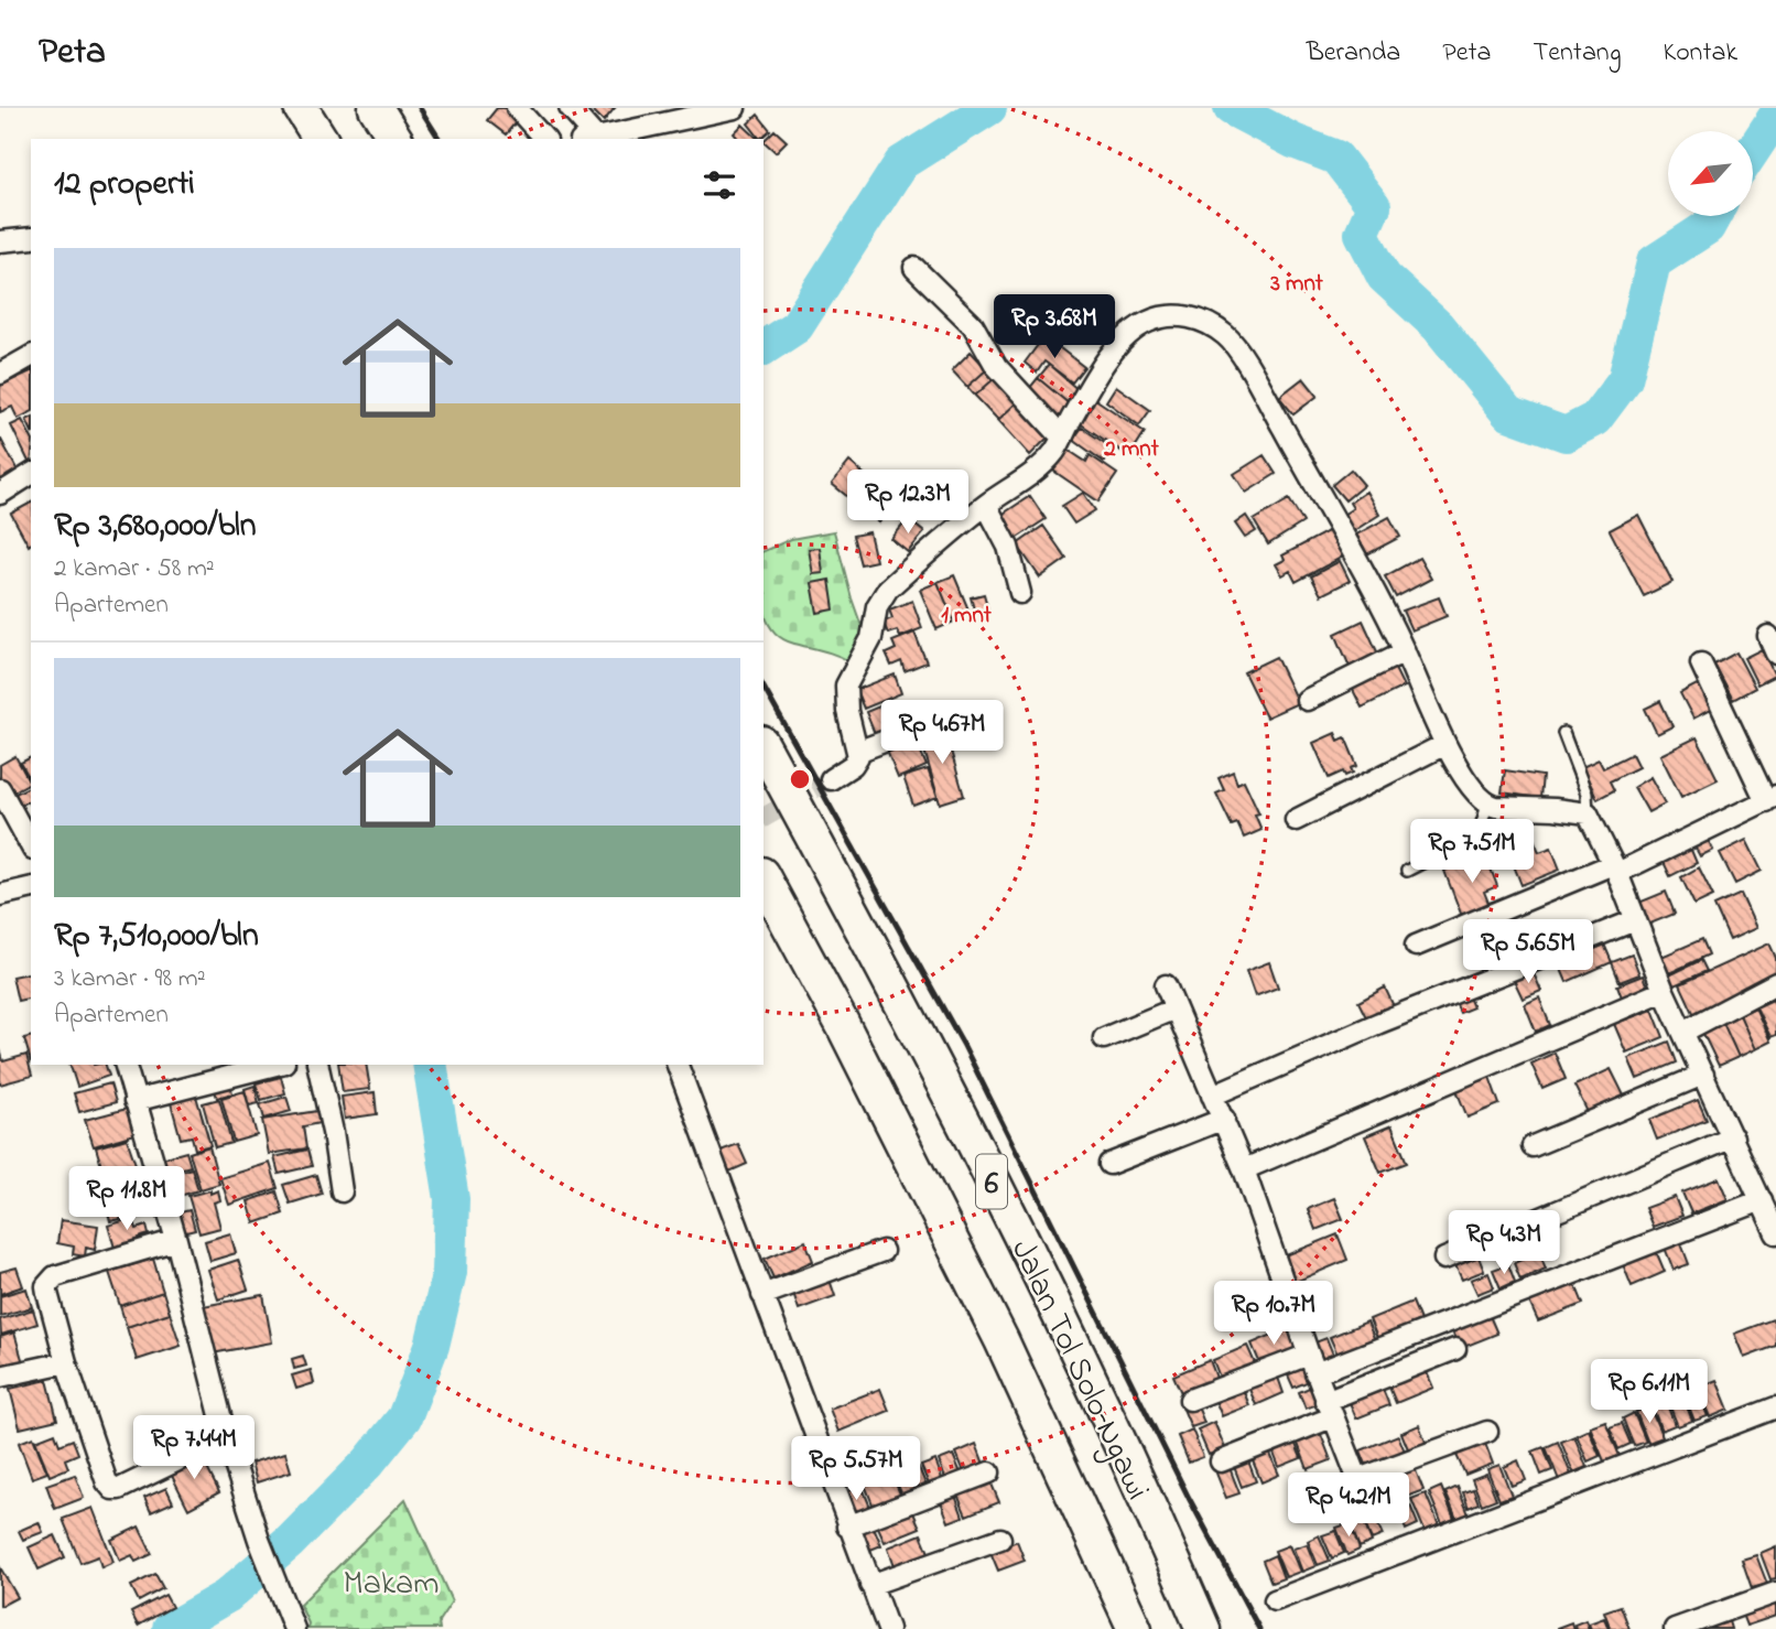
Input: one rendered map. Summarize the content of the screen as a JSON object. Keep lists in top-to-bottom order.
{
  "streets": {
    "highway": ["6", "Jalan Tol Solo–Ngawi"]
  },
  "parks": ["Makam"],
  "north": "bottom left",
  "page": {
    "header": "Peta",
    "nav": [
      "Beranda",
      "Peta",
      "Tentang",
      "Kontak"
    ],
    "heading": "12 properti",
    "list": [
      {
        "name": "Rp 3,680,000/bln",
        "note": "2 kamar · 58 m² · Apartemen"
      },
      {
        "name": "Rp 7,510,000/bln",
        "note": "3 kamar · 98 m² · Apartemen"
      }
    ],
    "price": [
      "Rp 3.68M",
      "Rp 12.3M",
      "Rp 4.67M",
      "Rp 7.51M",
      "Rp 5.65M",
      "Rp 11.8M",
      "Rp 4.3M",
      "Rp 10.7M",
      "Rp 6.11M",
      "Rp 7.44M",
      "Rp 5.57M",
      "Rp 4.21M"
    ]
  },
  "rings": ["3 mnt", "2 mnt", "1 mnt"]
}
